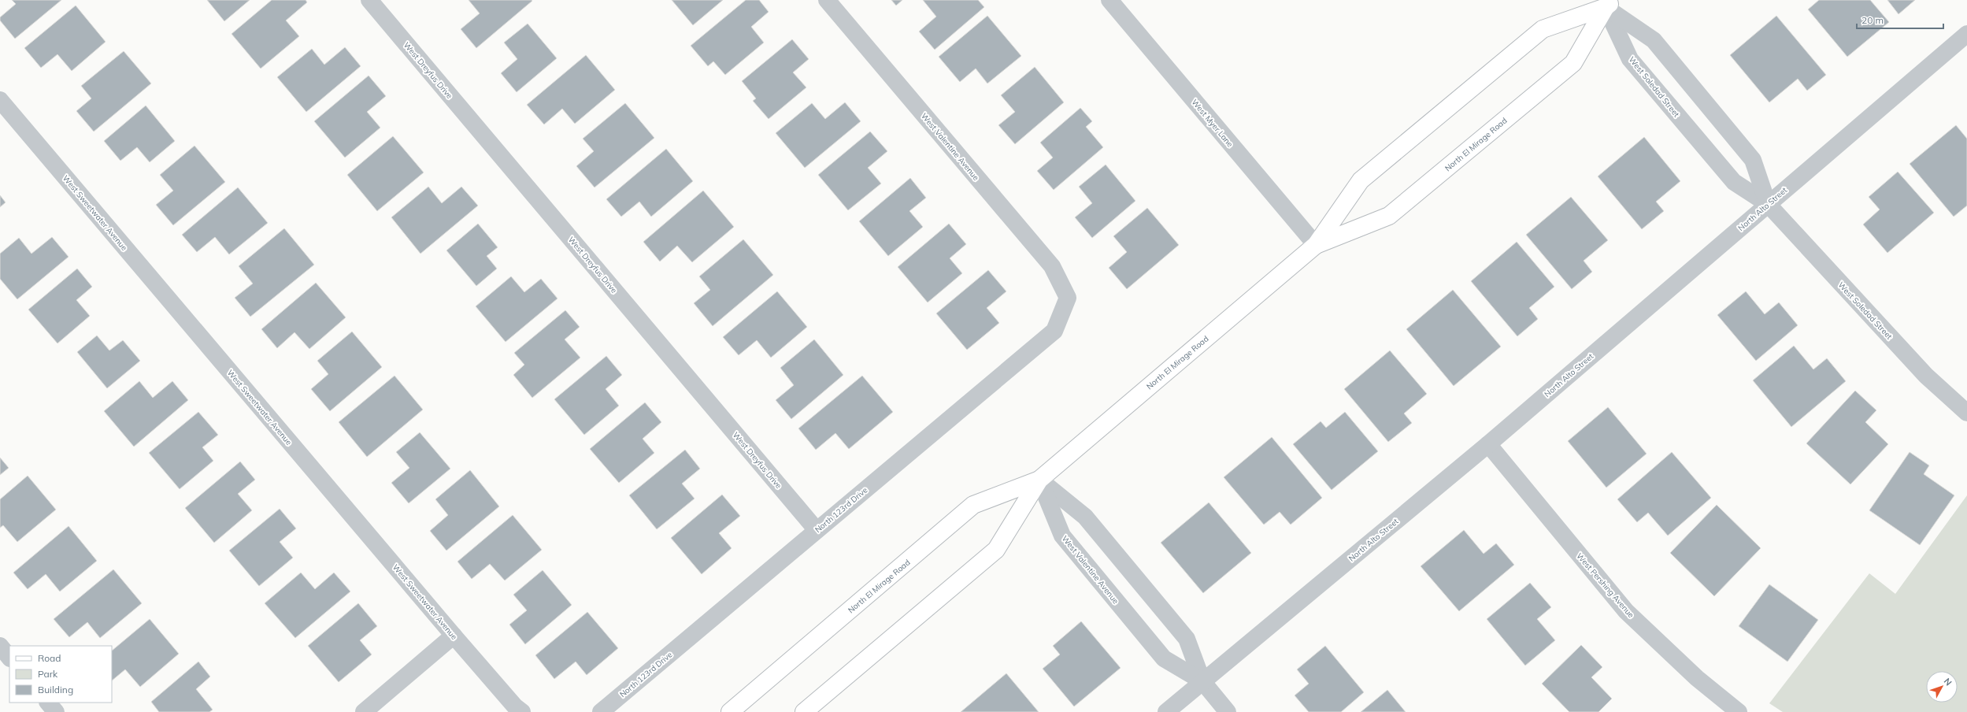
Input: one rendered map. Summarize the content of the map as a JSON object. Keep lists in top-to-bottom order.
{
  "streets": {
    "main road": ["North El Mirage Road"],
    "street": [
      "West Dreyfus Drive",
      "West Soledad Street",
      "West Myer Lane",
      "West Valentine Avenue",
      "North Alto Street",
      "West Sweetwater Avenue",
      "North 123rd Drive",
      "West Pershing Avenue"
    ]
  },
  "crossings": [
    ["West Dreyfus Drive", "North 123rd Drive"],
    ["West Soledad Street", "North El Mirage Road"],
    ["West Soledad Street", "North Alto Street"],
    ["West Myer Lane", "North El Mirage Road"],
    ["North El Mirage Road", "West Valentine Avenue"],
    ["West Valentine Avenue", "North Alto Street"],
    ["West Valentine Avenue", "North 123rd Drive"],
    ["North Alto Street", "West Pershing Avenue"]
  ],
  "legend": ["Road", "Park", "Building"],
  "scale_bar": "20 m",
  "north": "top right"
}
